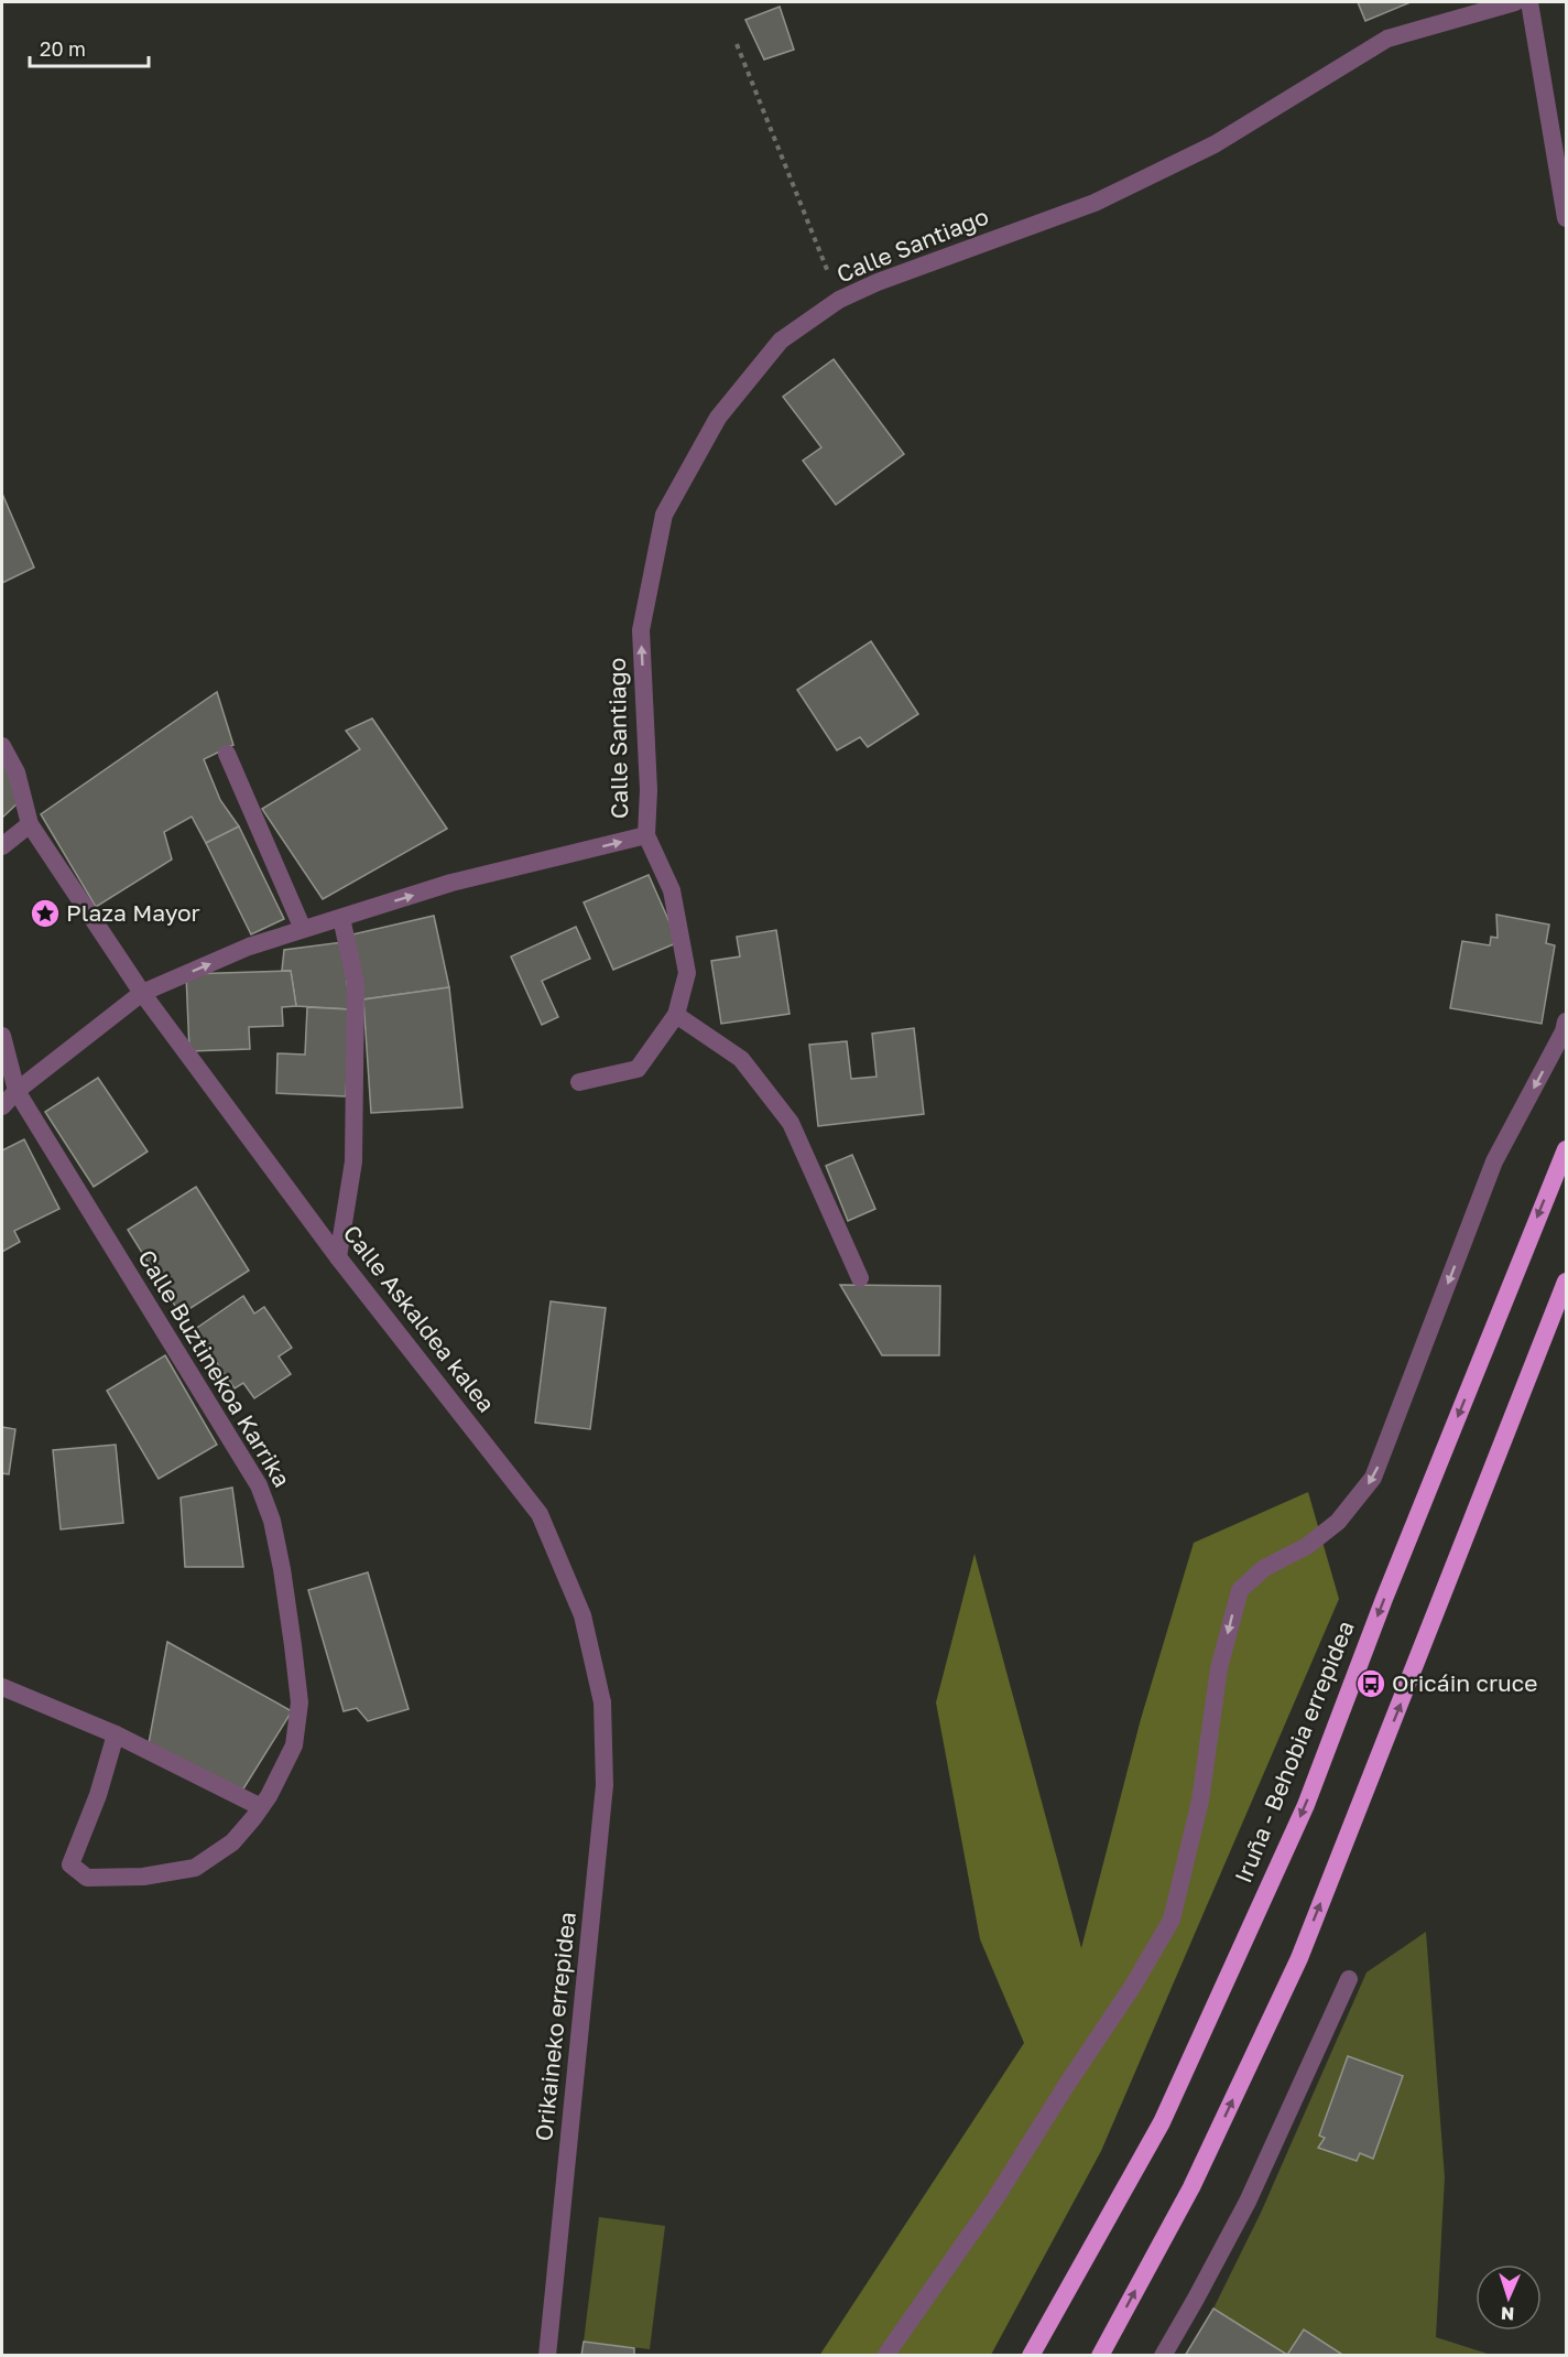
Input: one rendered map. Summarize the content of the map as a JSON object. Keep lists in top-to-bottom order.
{
  "streets": {
    "highway": ["Iruña - Behobia errepidea"],
    "street": [
      "Calle Santiago",
      "Calle Askaldea kalea",
      "Calle Buztinekoa Karrika",
      "Orikaineko errepidea"
    ]
  },
  "crossings": [
    ["Calle Santiago", "Calle Askaldea kalea"],
    ["Calle Santiago", "Calle Buztinekoa Karrika"],
    ["Calle Askaldea kalea", "Orikaineko errepidea"]
  ],
  "one_way": ["Calle Santiago"],
  "places": {
    "place": ["Plaza Mayor"],
    "bus stop": ["Oricáin cruce"]
  },
  "scale_bar": "20 m",
  "north": "bottom"
}
